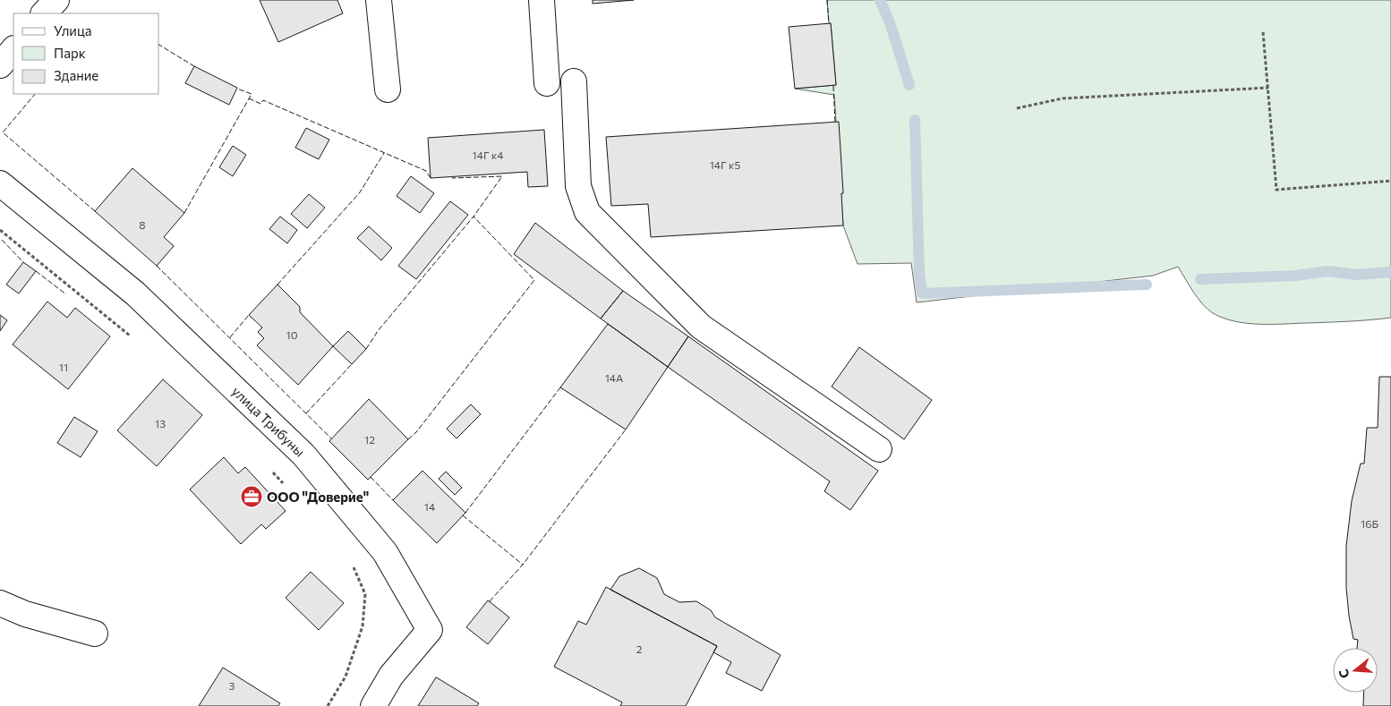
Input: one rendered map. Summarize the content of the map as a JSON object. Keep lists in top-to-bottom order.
{
  "streets": {
    "street": ["улица Трибуны"]
  },
  "places": {
    "office": ["ООО \"Доверие\""]
  },
  "house_numbers": [
    "14Г к4",
    "14Г к5",
    "8",
    "10",
    "11",
    "14А",
    "13",
    "12",
    "14",
    "16Б",
    "2",
    "3"
  ],
  "legend": ["Улица", "Парк", "Здание"],
  "north": "left"
}
